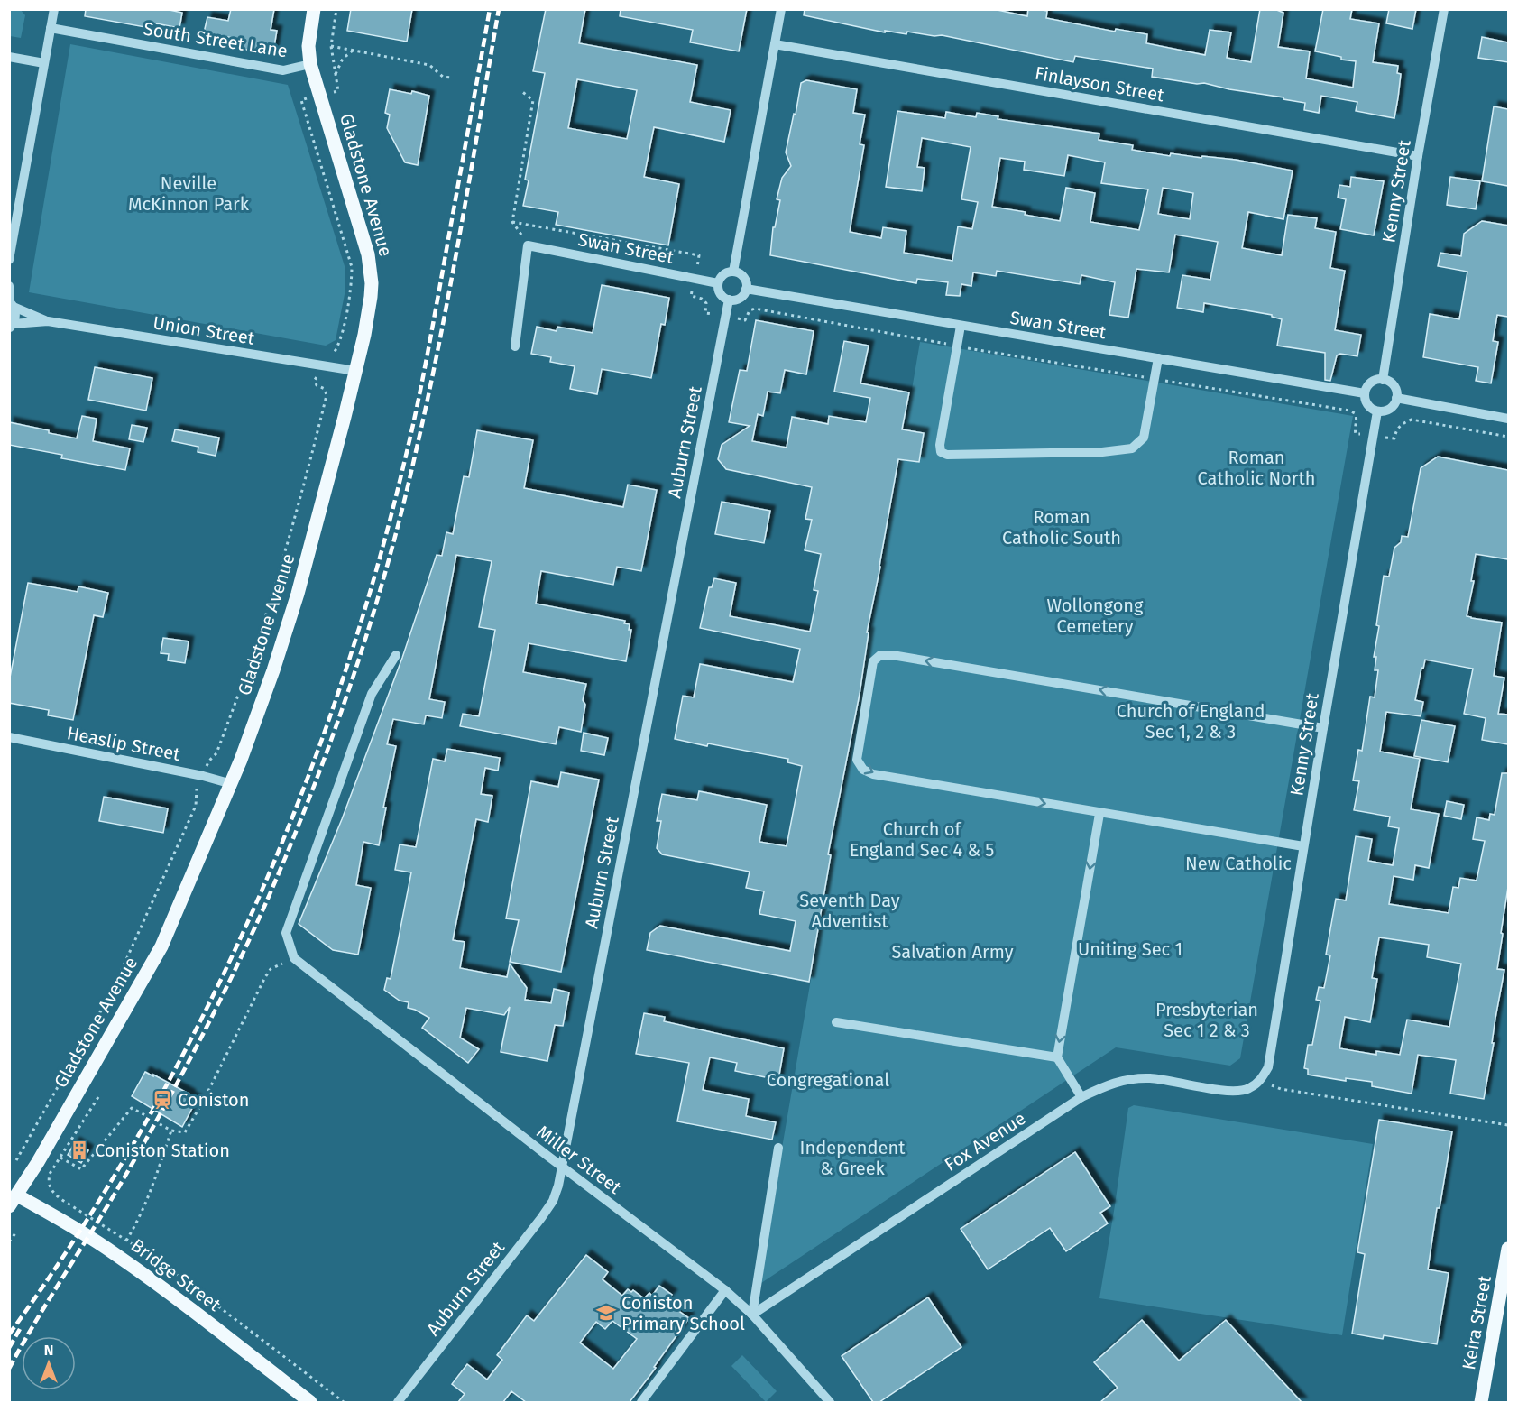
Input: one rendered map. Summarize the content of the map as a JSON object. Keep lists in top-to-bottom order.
{
  "streets": {
    "main road": ["Gladstone Avenue", "Bridge Street", "Keira Street"],
    "street": [
      "South Street Lane",
      "Finlayson Street",
      "Kenny Street",
      "Swan Street",
      "Union Street",
      "Auburn Street",
      "Heaslip Street",
      "Fox Avenue",
      "Miller Street"
    ]
  },
  "crossings": [
    ["South Street Lane", "Gladstone Avenue"],
    ["Finlayson Street", "Kenny Street"],
    ["Gladstone Avenue", "Union Street"],
    ["Gladstone Avenue", "Heaslip Street"],
    ["Gladstone Avenue", "Bridge Street"],
    ["Kenny Street", "Swan Street"],
    ["Kenny Street", "Fox Avenue"],
    ["Swan Street", "Auburn Street"],
    ["Auburn Street", "Miller Street"],
    ["Fox Avenue", "Miller Street"]
  ],
  "parks": [
    "Neville McKinnon Park",
    "Roman Catholic North",
    "Roman Catholic South",
    "Wollongong Cemetery",
    "Church of England Sec 1, 2 & 3",
    "Church of England Sec 4 & 5",
    "New Catholic",
    "Seventh Day Adventist",
    "Uniting Sec 1",
    "Salvation Army",
    "Presbyterian Sec 1 2 & 3",
    "Congregational",
    "Independent & Greek"
  ],
  "places": {
    "station": ["Coniston"],
    "building": ["Coniston Station"],
    "school or university": ["Coniston Primary School"]
  },
  "north": "top"
}
